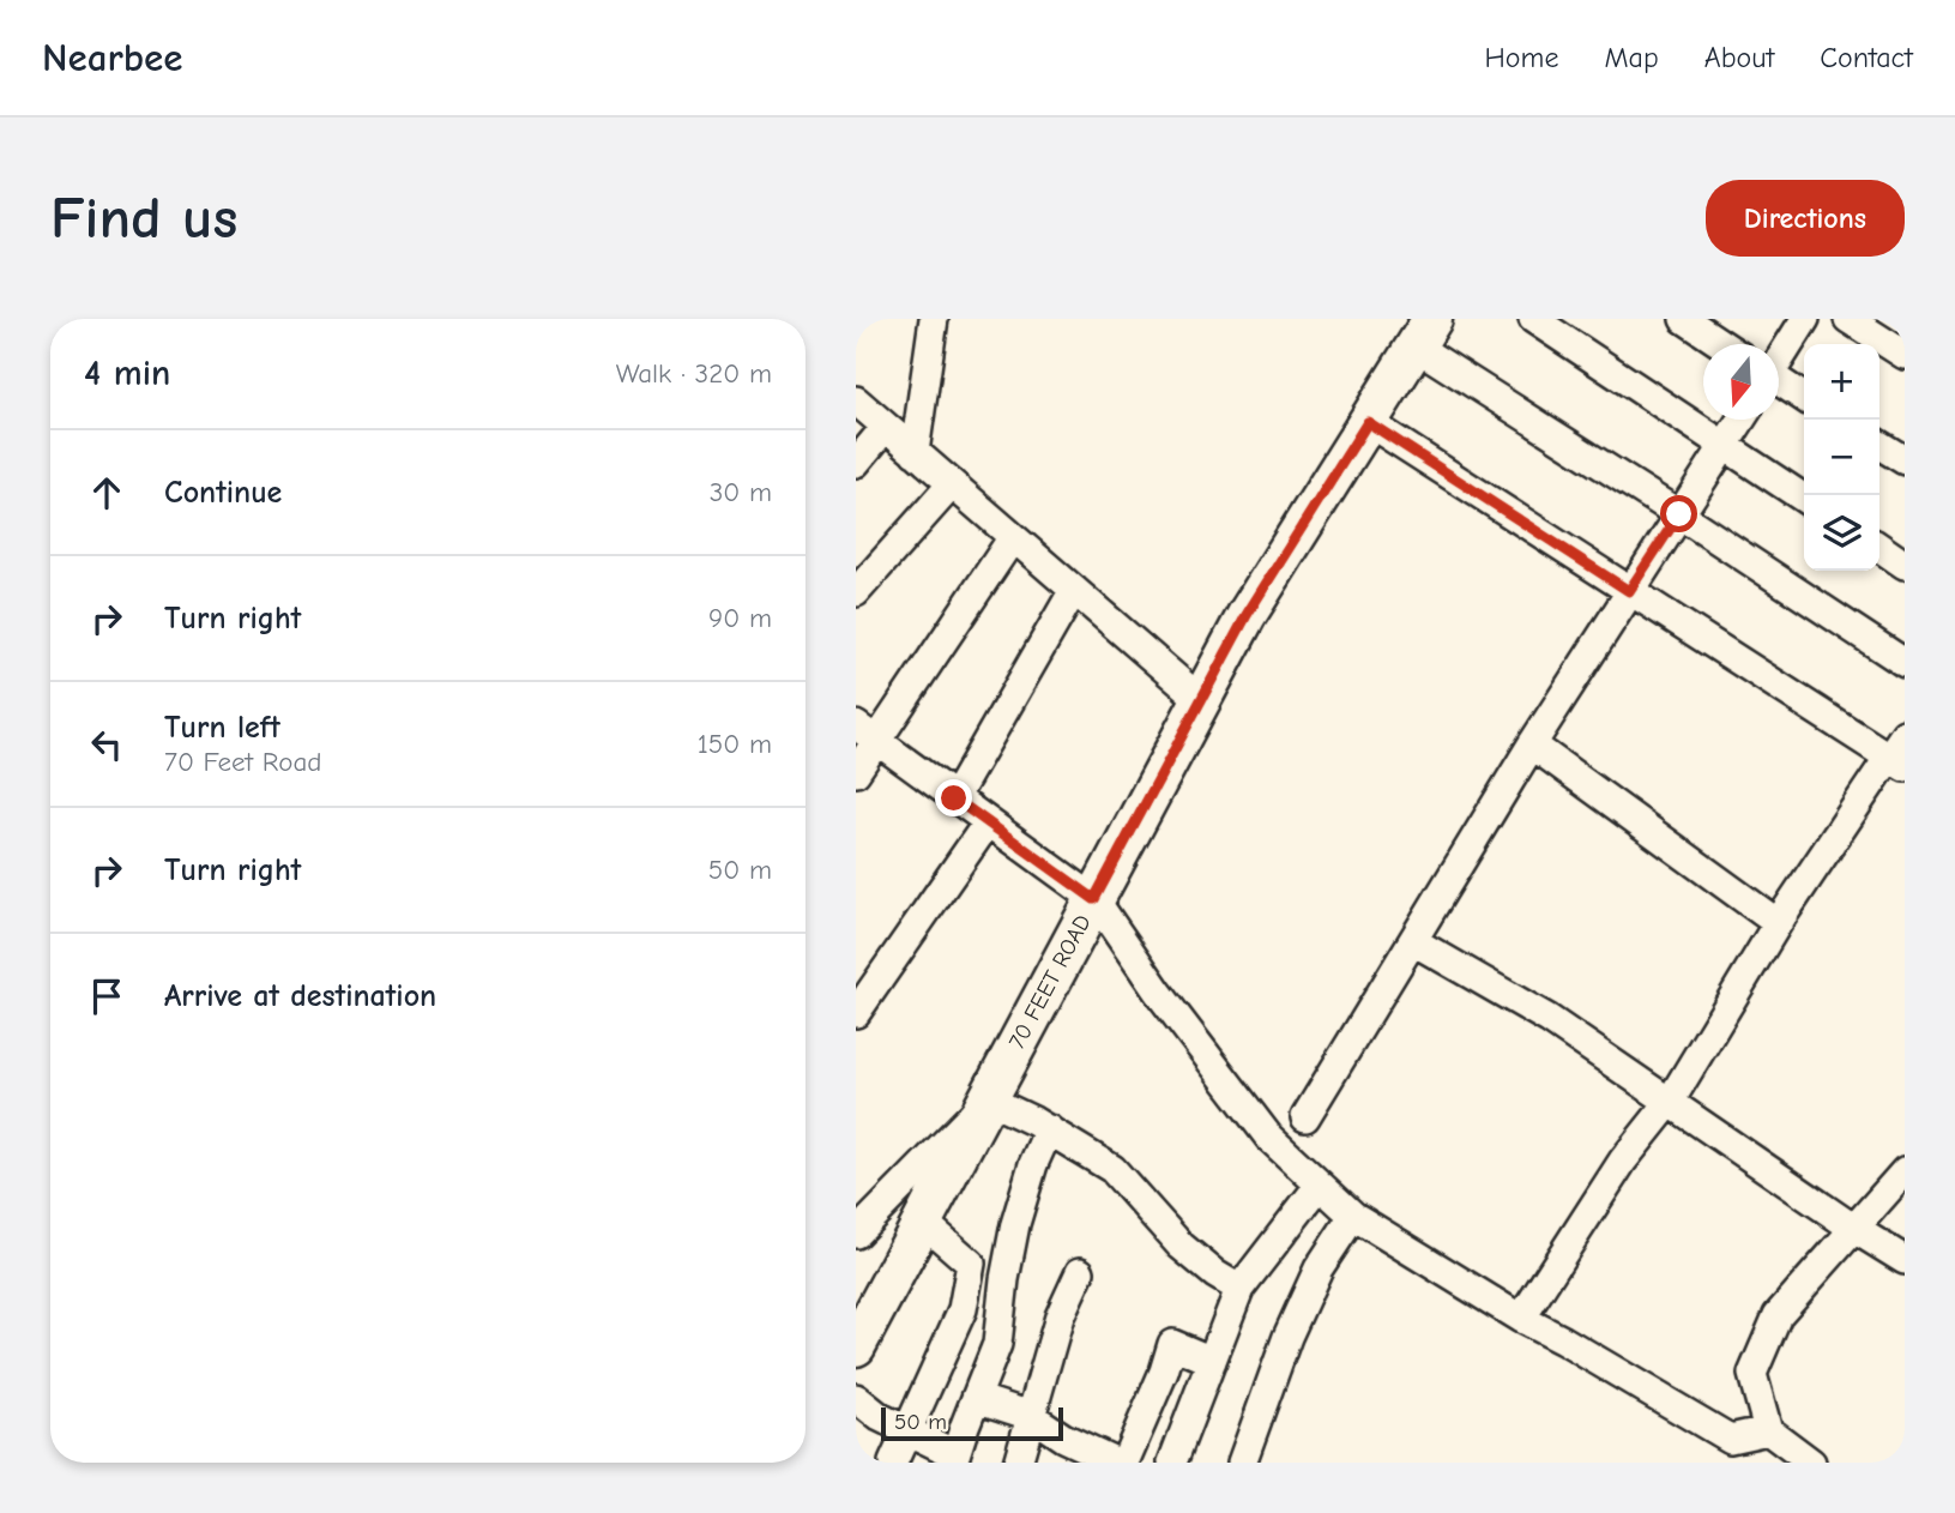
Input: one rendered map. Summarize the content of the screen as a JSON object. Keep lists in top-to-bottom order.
{
  "streets": {
    "street": ["70 FEET ROAD"]
  },
  "scale_bar": "50 m",
  "north": "bottom",
  "page": {
    "header": "Nearbee",
    "nav": [
      "Home",
      "Map",
      "About",
      "Contact"
    ],
    "buttons": "Directions",
    "title": "Find us",
    "heading": ["4 min", "Walk · 320 m"],
    "map_buttons": ["+", "−"],
    "list": [
      ["Continue", "30 m"],
      ["Turn right", "90 m"],
      ["Turn left", "70 Feet Road", "150 m"],
      ["Turn right", "50 m"],
      "Arrive at destination"
    ],
    "scale": "50 m"
  }
}
